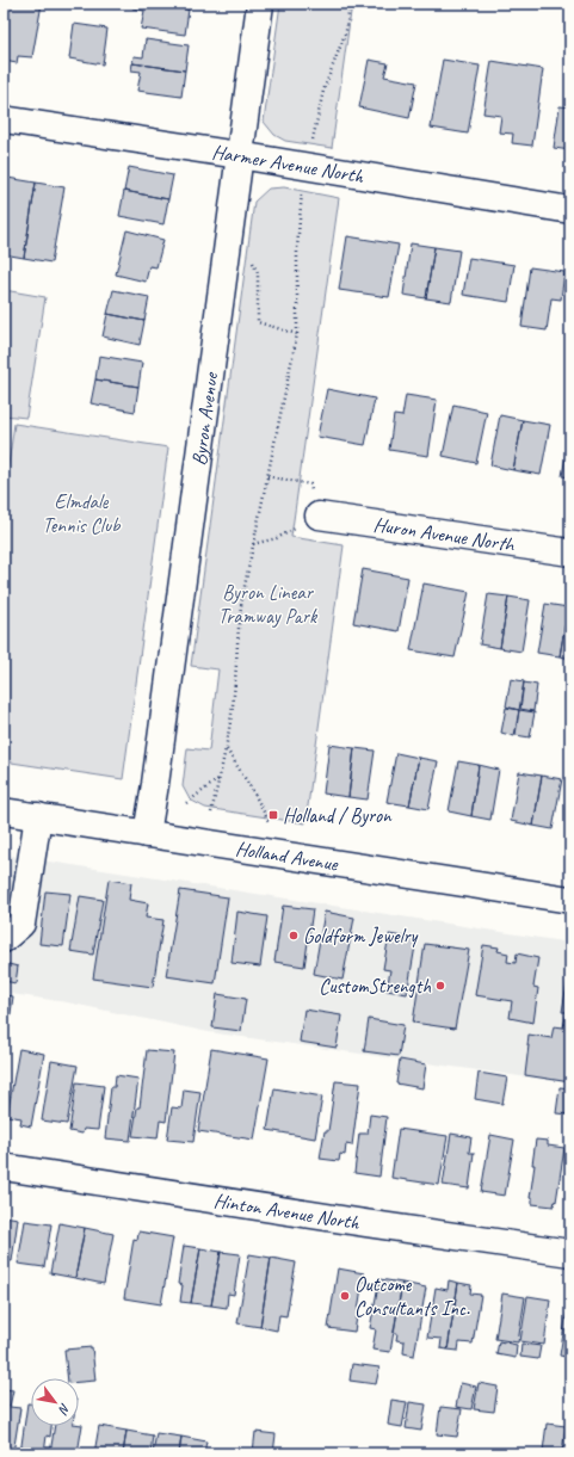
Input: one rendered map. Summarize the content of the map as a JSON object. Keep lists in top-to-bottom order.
{
  "streets": {
    "street": [
      "Harmer Avenue North",
      "Byron Avenue",
      "Huron Avenue North",
      "Holland Avenue",
      "Hinton Avenue North"
    ]
  },
  "crossings": [
    ["Harmer Avenue North", "Byron Avenue"],
    ["Byron Avenue", "Holland Avenue"]
  ],
  "parks": ["Elmdale Tennis Club", "Byron Linear Tramway Park"],
  "places": {
    "transit": ["Holland / Byron"],
    "other": ["Goldform Jewelry", "CustomStrength", "Outcome Consultants Inc."]
  },
  "north": "bottom right"
}
